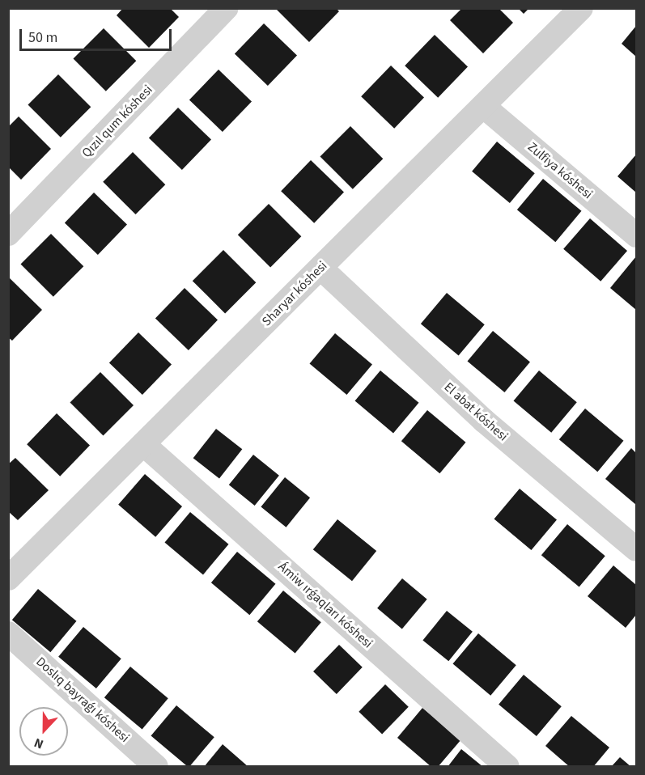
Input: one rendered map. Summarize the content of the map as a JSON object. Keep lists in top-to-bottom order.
{
  "streets": {
    "street": [
      "Qızıl qum kóshesi",
      "Zulfiya kóshesi",
      "Sharyar kóshesi",
      "El abat kóshesi",
      "Ámiw ırǵaqları kóshesi",
      "Doslıq bayraǵı kóshesi"
    ]
  },
  "crossings": [
    ["Zulfiya kóshesi", "Sharyar kóshesi"],
    ["Sharyar kóshesi", "El abat kóshesi"],
    ["Sharyar kóshesi", "Ámiw ırǵaqları kóshesi"]
  ],
  "scale_bar": "50 m",
  "north": "bottom"
}
